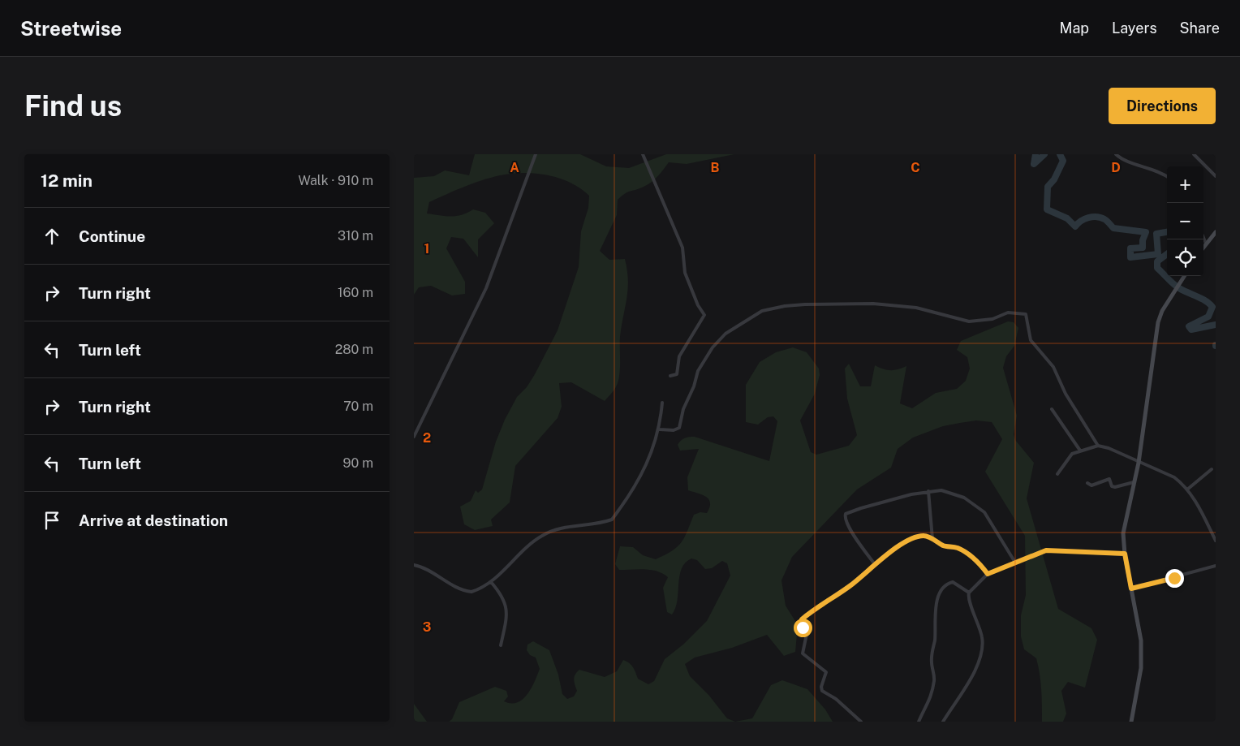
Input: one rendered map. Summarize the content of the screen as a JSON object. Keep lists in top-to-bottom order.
{
  "page": {
    "header": "Streetwise",
    "nav": ["Map", "Layers", "Share"],
    "buttons": "Directions",
    "title": "Find us",
    "heading": ["12 min", "Walk · 910 m"],
    "map_buttons": ["+", "−"],
    "list": [
      ["Continue", "310 m"],
      ["Turn right", "160 m"],
      ["Turn left", "280 m"],
      ["Turn right", "70 m"],
      ["Turn left", "90 m"],
      "Arrive at destination"
    ]
  },
  "grid": {
    "columns": [
      "A",
      "B",
      "C",
      "D"
    ],
    "rows": ["1", "2", "3"]
  }
}
